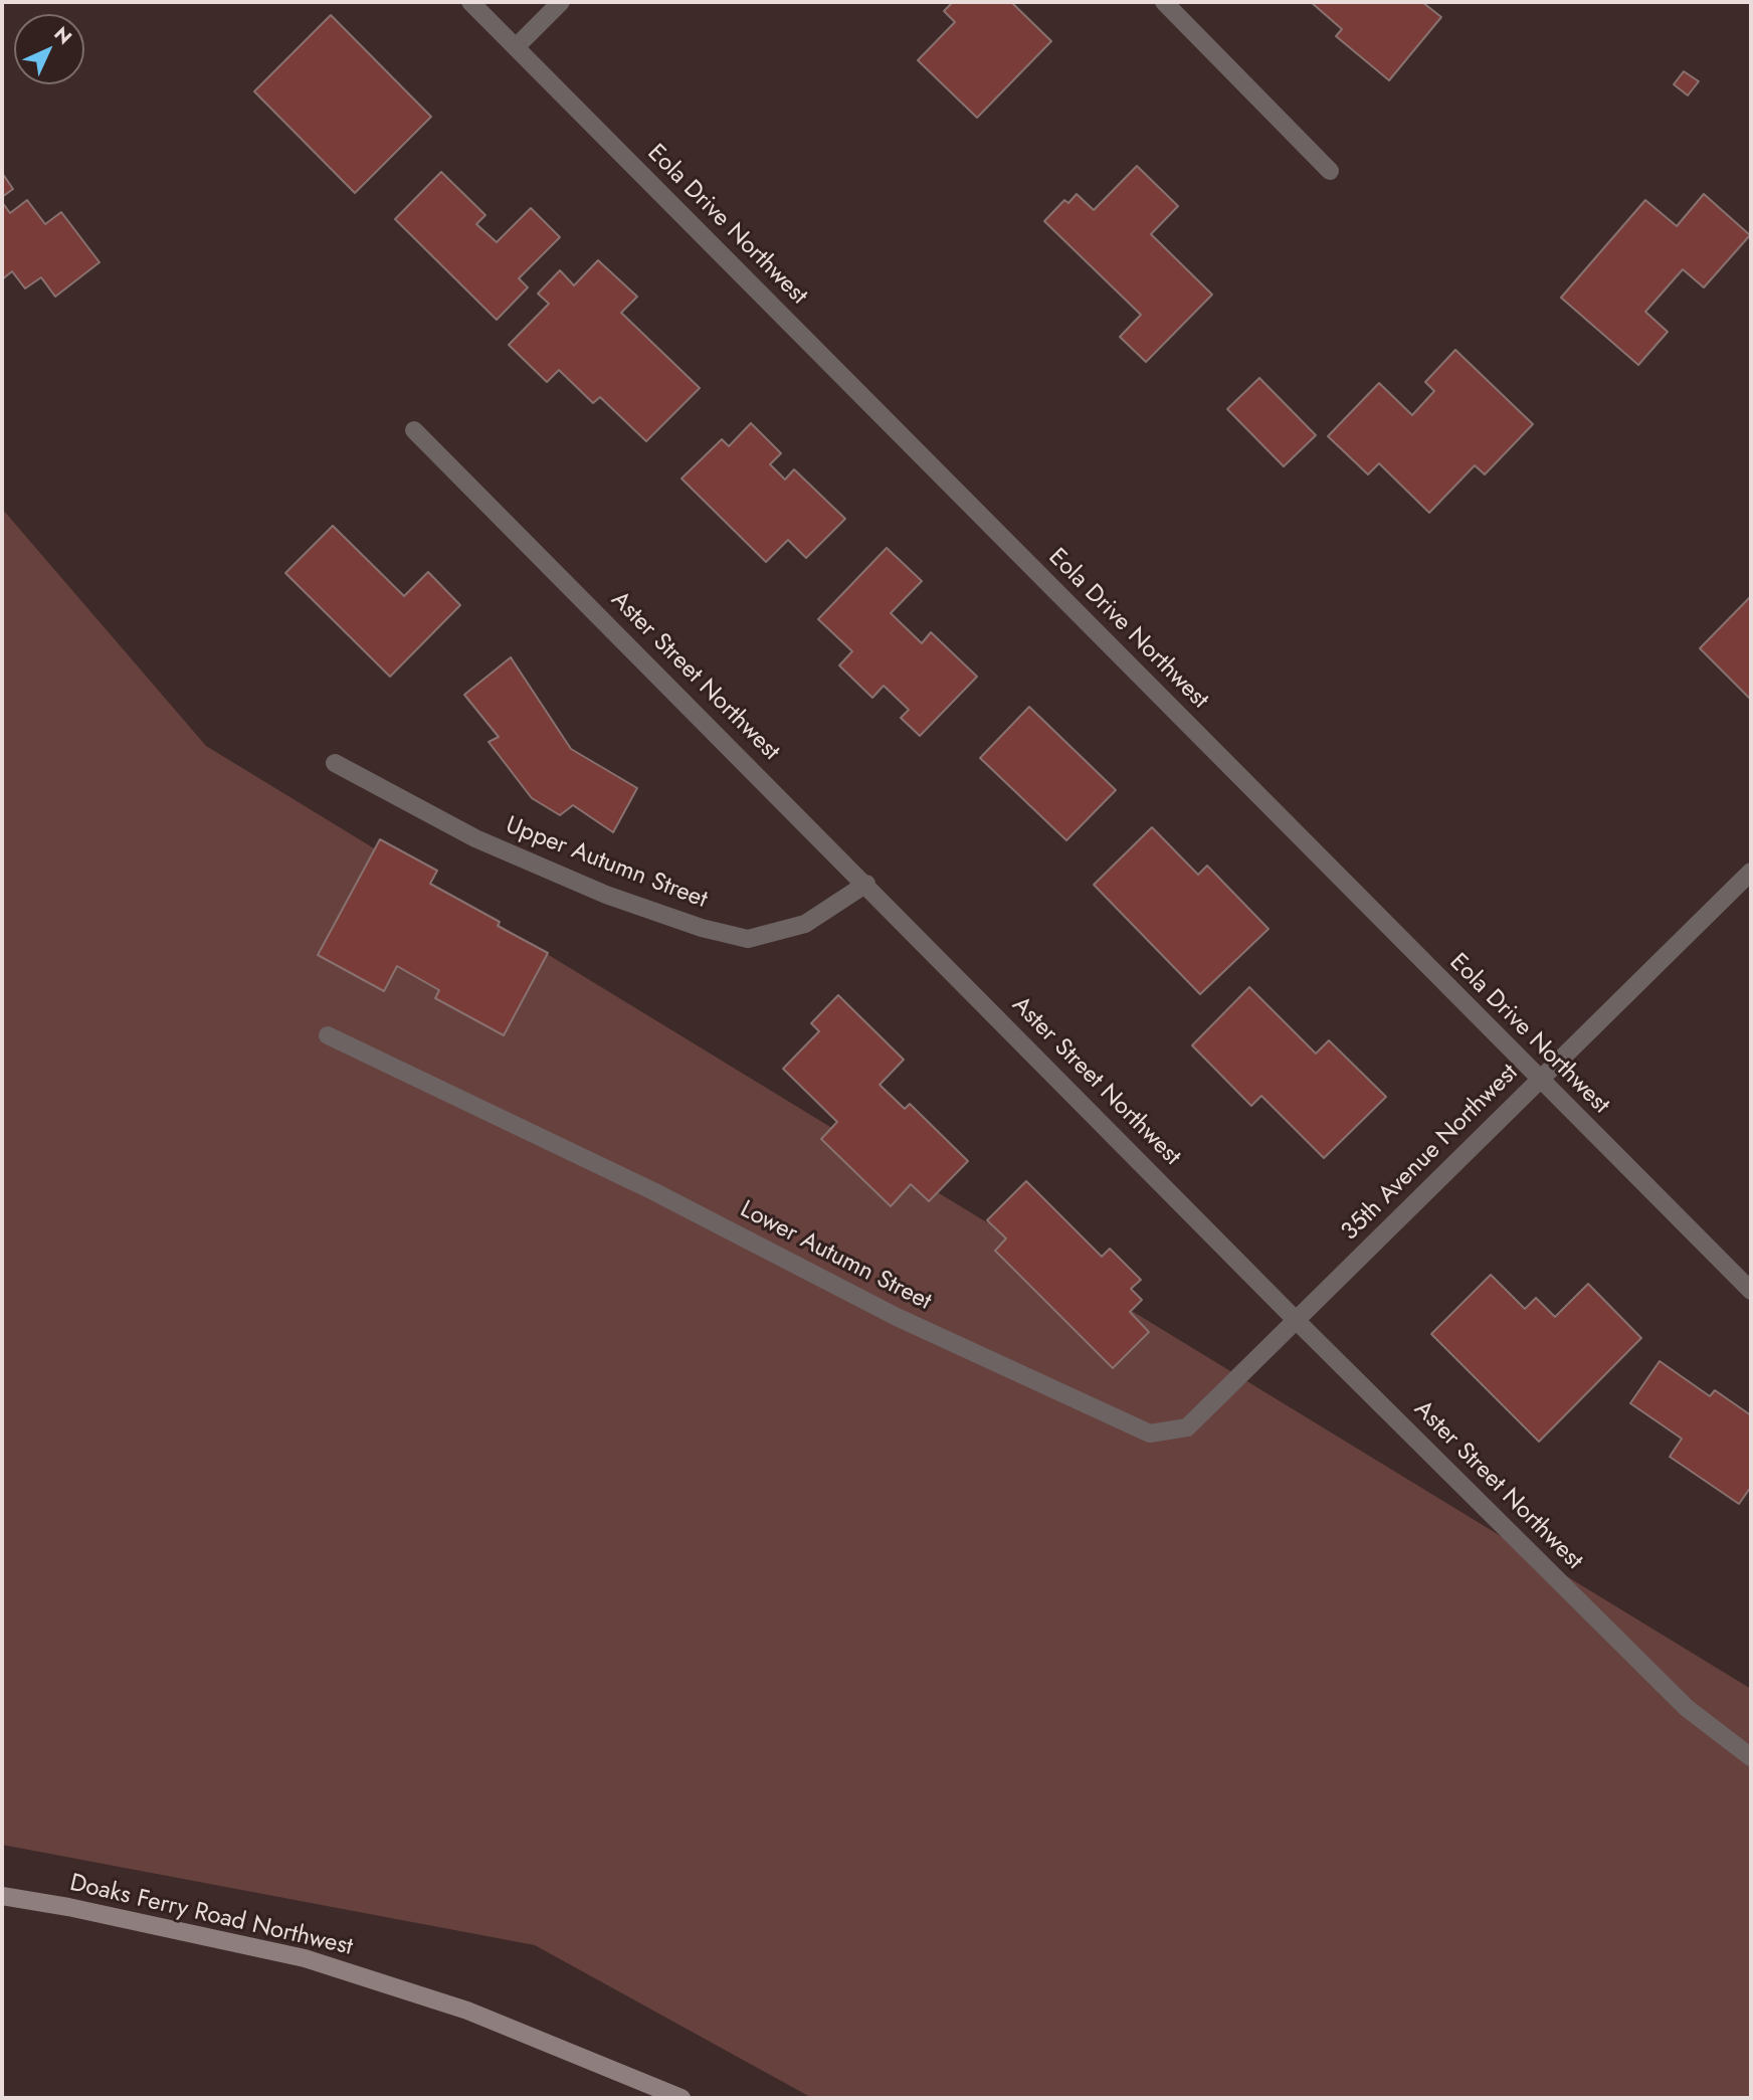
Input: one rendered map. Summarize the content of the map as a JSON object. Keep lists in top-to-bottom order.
{
  "streets": {
    "main road": ["Doaks Ferry Road Northwest"],
    "street": [
      "Eola Drive Northwest",
      "Aster Street Northwest",
      "Upper Autumn Street",
      "35th Avenue Northwest",
      "Lower Autumn Street"
    ]
  },
  "crossings": [
    ["Eola Drive Northwest", "35th Avenue Northwest"],
    ["Aster Street Northwest", "Upper Autumn Street"],
    ["Aster Street Northwest", "35th Avenue Northwest"],
    ["Aster Street Northwest", "Lower Autumn Street"],
    ["35th Avenue Northwest", "Lower Autumn Street"]
  ],
  "north": "top right"
}
